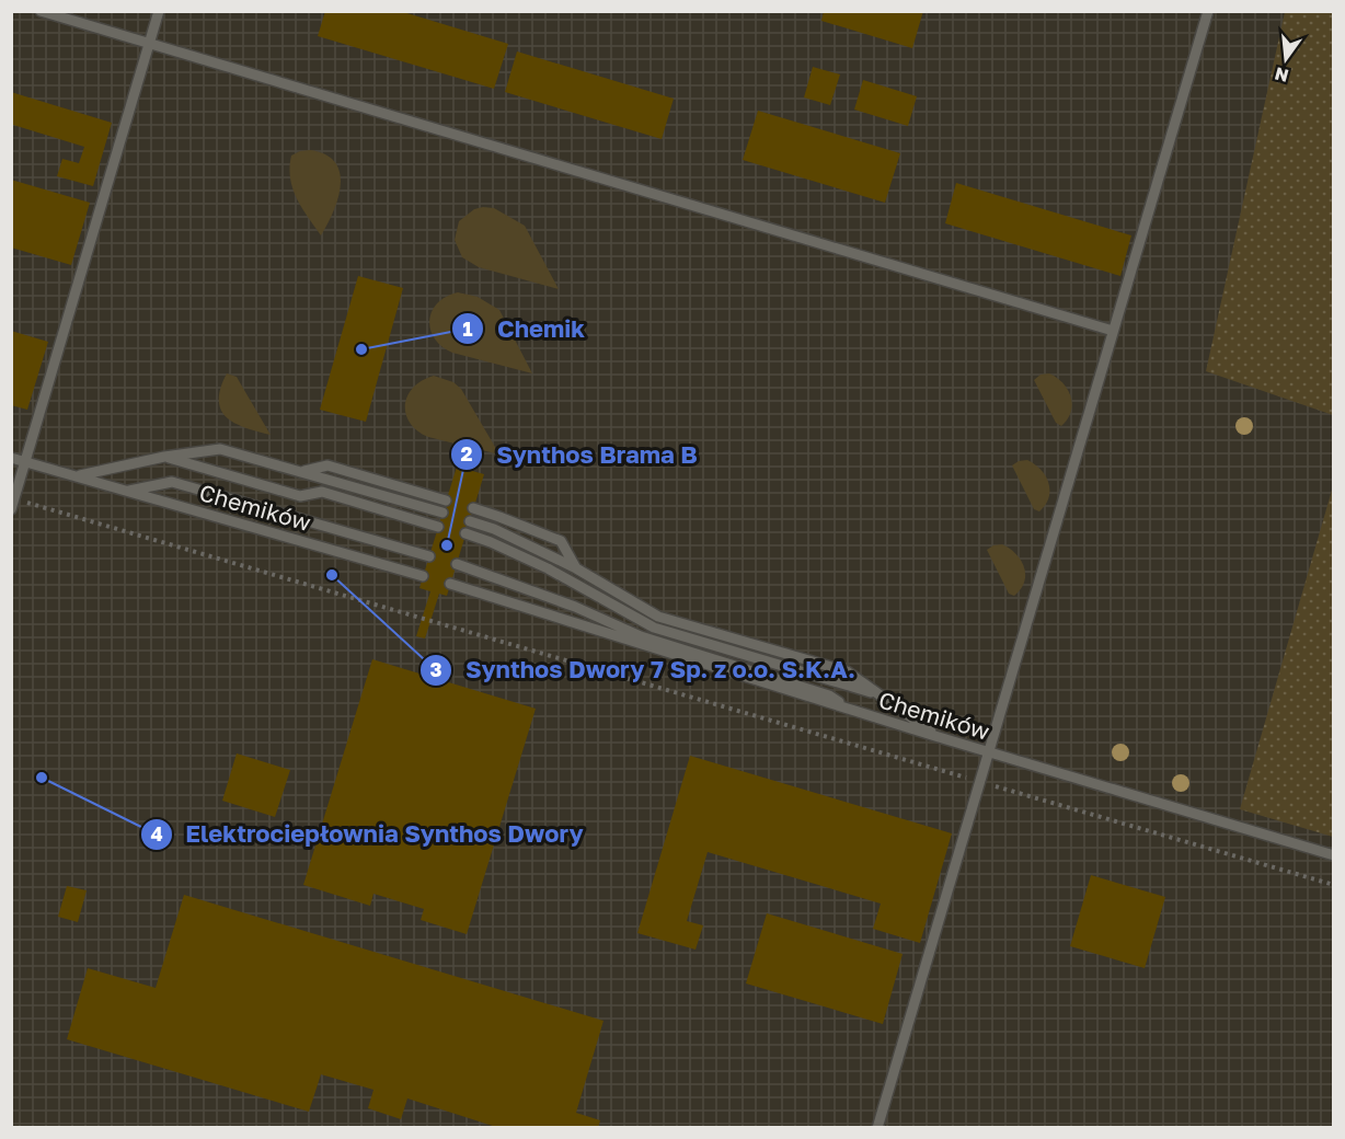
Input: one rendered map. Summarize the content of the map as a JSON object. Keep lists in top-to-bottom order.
{
  "streets": {
    "lane": ["Chemików"]
  },
  "places": [
    "Chemik",
    "Synthos Brama B",
    "Synthos Dwory 7 Sp. z o.o. S.K.A.",
    "Elektrociepłownia Synthos Dwory"
  ],
  "north": "bottom"
}
